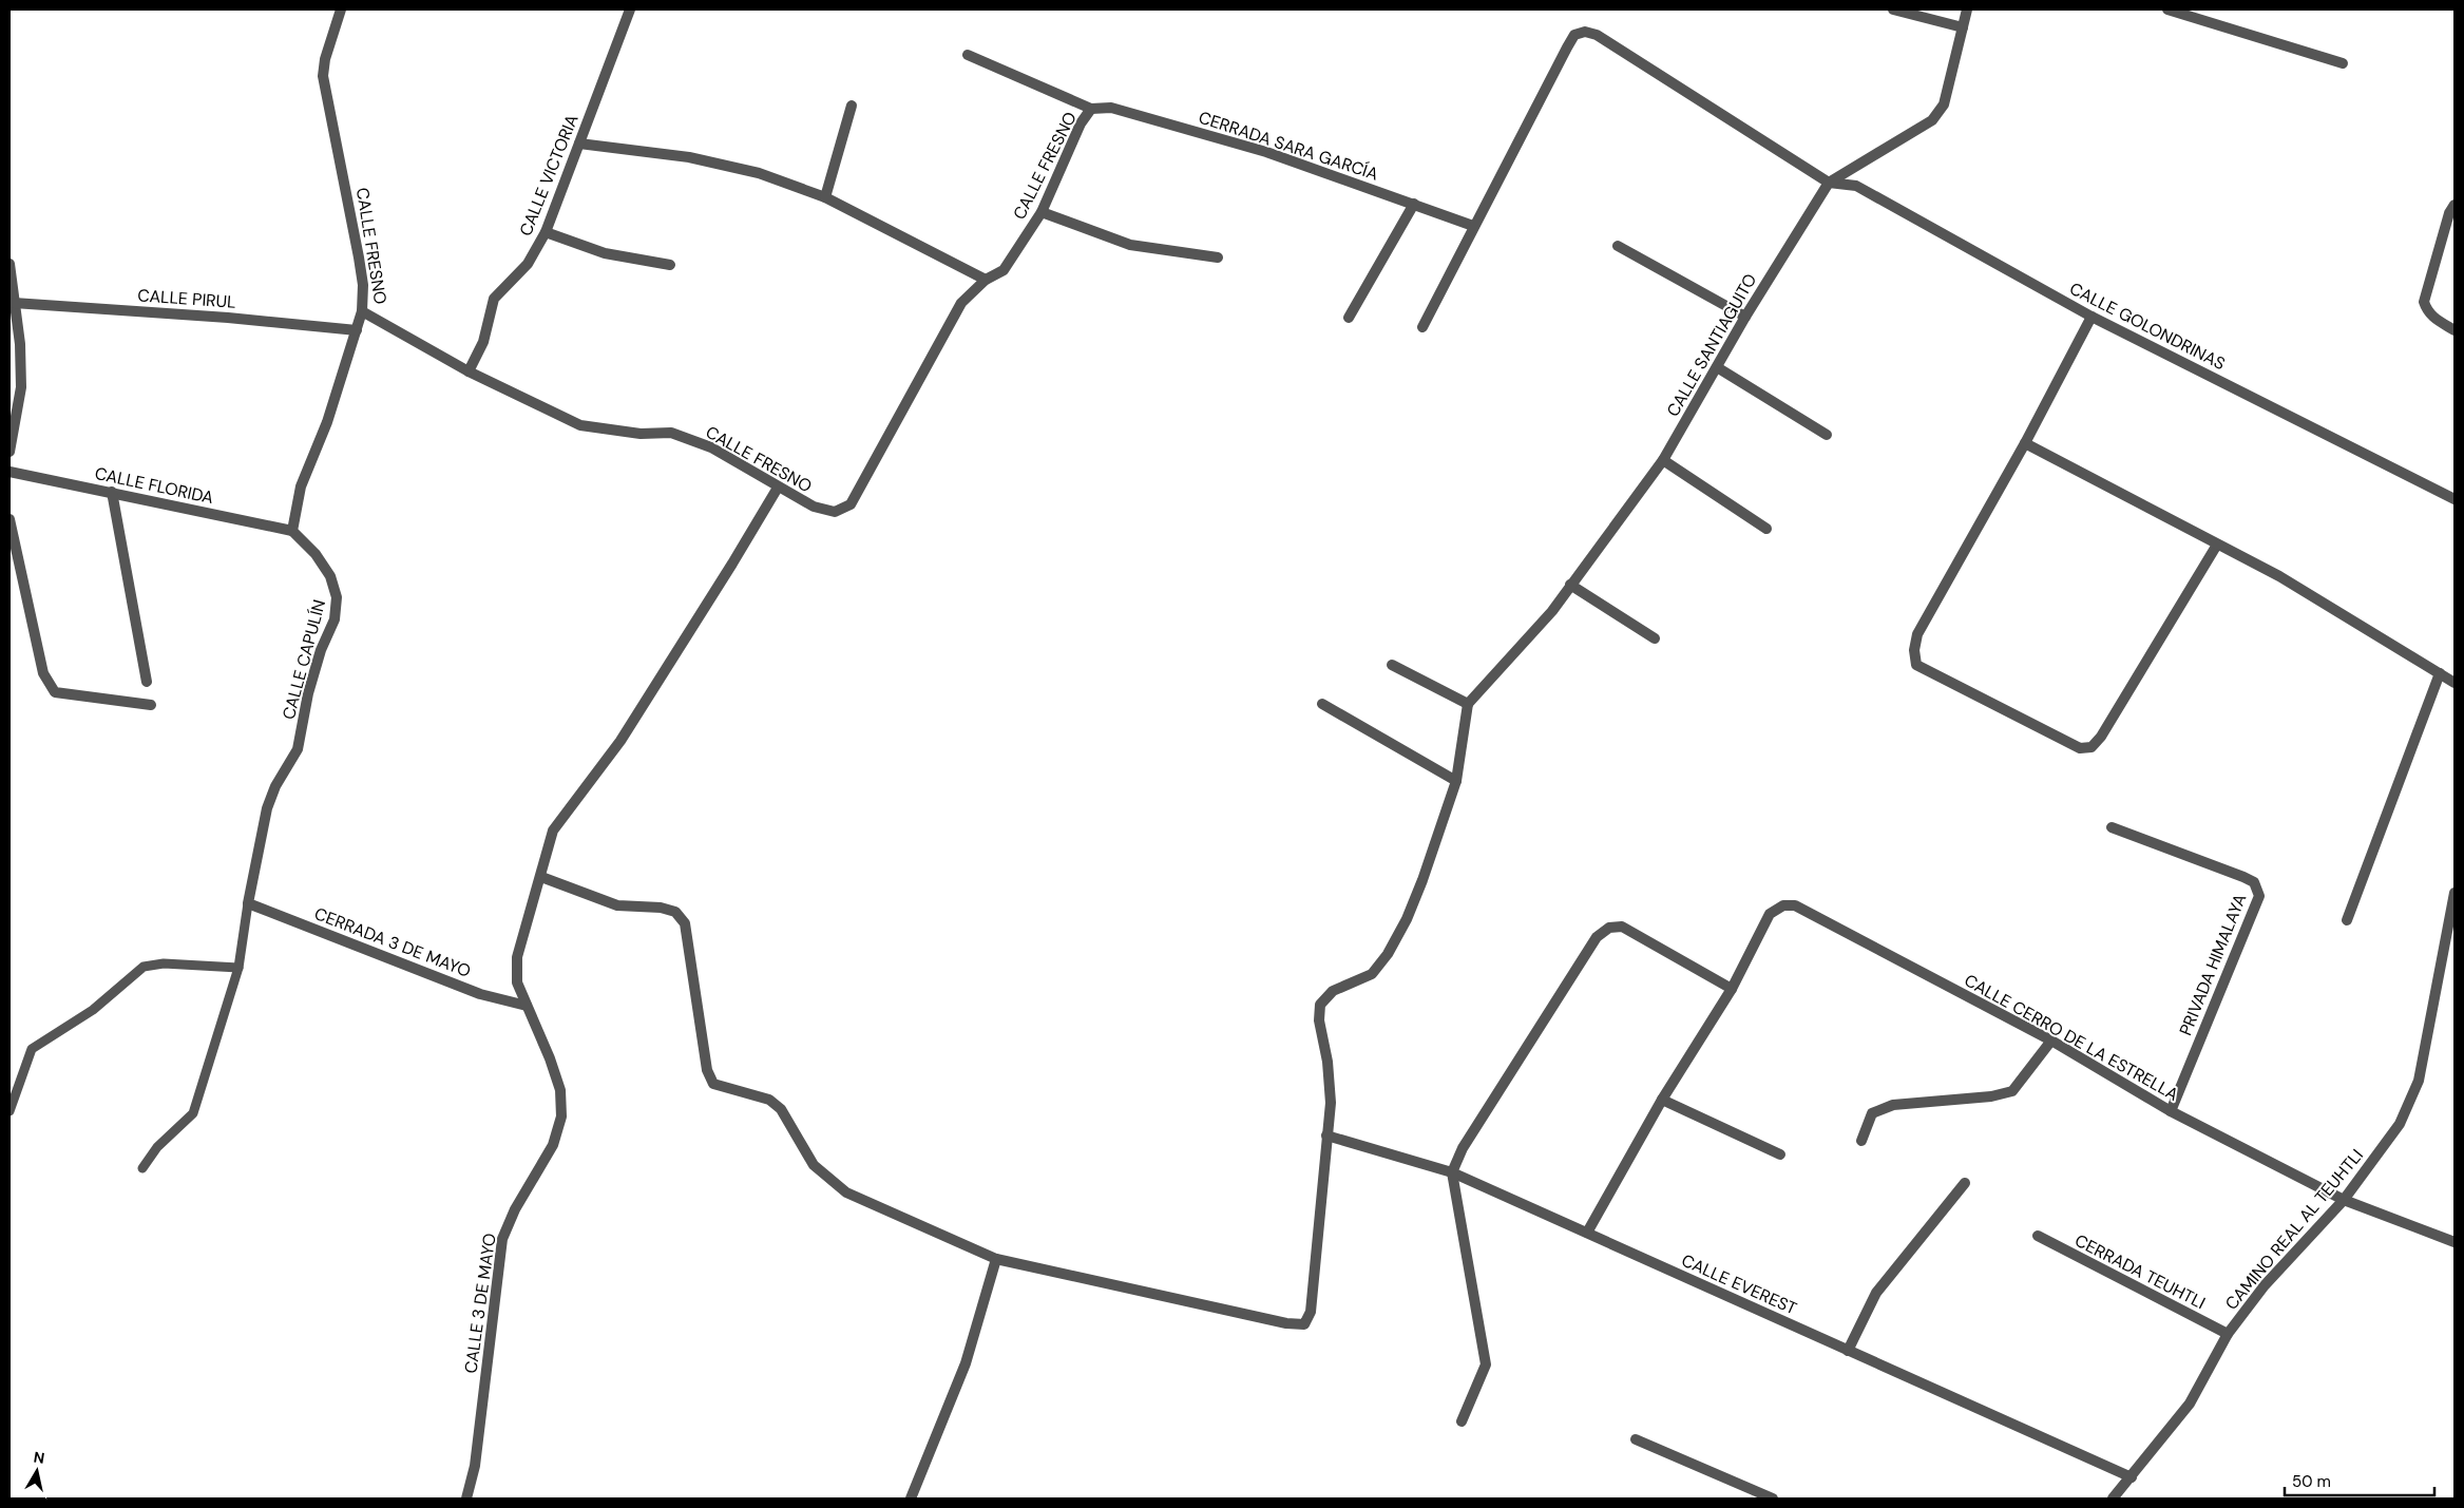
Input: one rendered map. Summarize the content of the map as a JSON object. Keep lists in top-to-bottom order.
{
  "streets": {
    "street": [
      "CERRADA SARA GARCÍA",
      "CALLE FRESNO",
      "CALLE VICTORIA",
      "CALLE PIRUL",
      "CALLE GOLONDRINAS",
      "CALLE SANTIAGUITO",
      "CALLE FLORIDA",
      "CALLE CAPULÍN",
      "CERRADA 3 DE MAYO",
      "PRIVADA HIMALAYA",
      "CALLE CERRO DE LA ESTRELLA",
      "CAMINO REAL AL TEUHTLI",
      "CERRADA TEUHTLI",
      "CALLE EVEREST",
      "CALLE 3 DE MAYO"
    ]
  },
  "crossings": [
    ["CERRADA SARA GARCÍA", "CALLE FRESNO"],
    ["CALLE FRESNO", "CALLE VICTORIA"],
    ["CALLE FRESNO", "CALLE 3 DE MAYO"],
    ["CALLE GOLONDRINAS", "CALLE SANTIAGUITO"],
    ["CALLE FLORIDA", "CALLE CAPULÍN"],
    ["CALLE CAPULÍN", "CERRADA 3 DE MAYO"],
    ["CERRADA 3 DE MAYO", "CALLE 3 DE MAYO"],
    ["PRIVADA HIMALAYA", "CALLE CERRO DE LA ESTRELLA"],
    ["CALLE CERRO DE LA ESTRELLA", "CAMINO REAL AL TEUHTLI"],
    ["CAMINO REAL AL TEUHTLI", "CERRADA TEUHTLI"],
    ["CAMINO REAL AL TEUHTLI", "CALLE EVEREST"]
  ],
  "scale_bar": "50 m",
  "north": "top"
}
